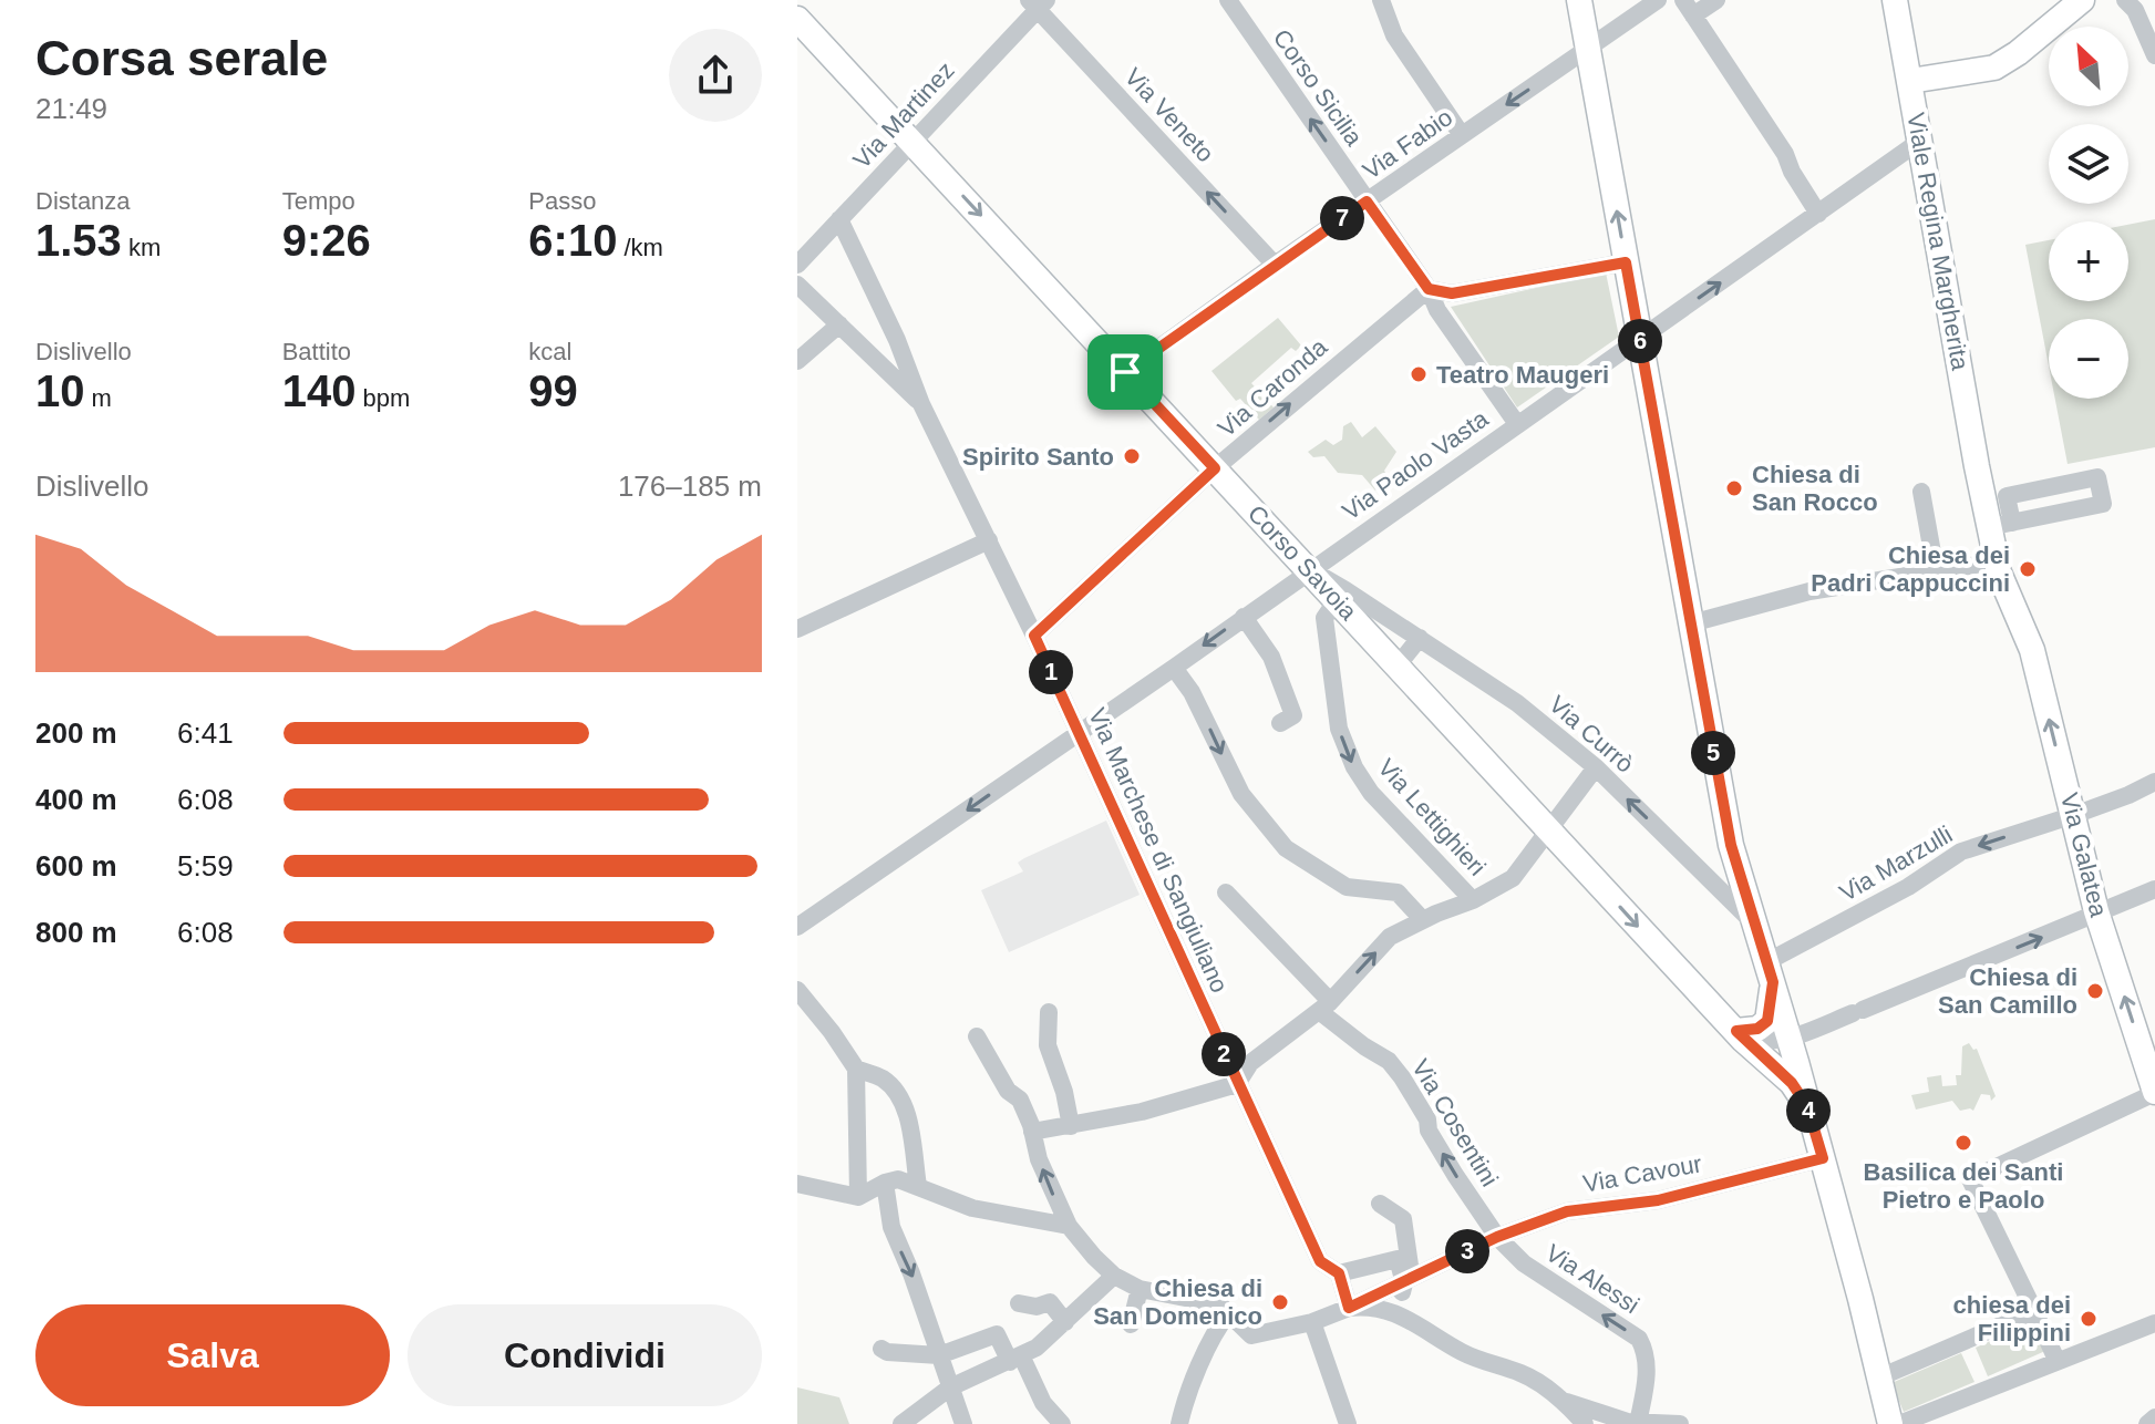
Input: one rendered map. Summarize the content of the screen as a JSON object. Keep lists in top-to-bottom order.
{
  "streets": {
    "street": [
      "Corso Sicilia",
      "Via Martinez",
      "Via Veneto",
      "Via Fabio",
      "Viale Regina Margherita",
      "Via Caronda",
      "Via Paolo Vasta",
      "Corso Savoia",
      "Via Currò",
      "Via Lettighieri",
      "Via Marchese di Sangiuliano",
      "Via Galatea",
      "Via Marzulli",
      "Via Cosentini",
      "Via Cavour",
      "Via Alessi"
    ]
  },
  "crossings": [
    ["Corso Sicilia", "Via Fabio"],
    ["Corso Sicilia", "Via Caronda"],
    ["Corso Sicilia", "Via Paolo Vasta"],
    ["Via Martinez", "Via Veneto"],
    ["Via Martinez", "Corso Savoia"],
    ["Via Martinez", "Via Marchese di Sangiuliano"],
    ["Via Veneto", "Via Fabio"],
    ["Via Fabio", "Corso Savoia"],
    ["Viale Regina Margherita", "Via Paolo Vasta"],
    ["Viale Regina Margherita", "Via Galatea"],
    ["Via Caronda", "Corso Savoia"],
    ["Via Caronda", "Via Marchese di Sangiuliano"],
    ["Via Paolo Vasta", "Corso Savoia"],
    ["Via Paolo Vasta", "Via Marchese di Sangiuliano"],
    ["Corso Savoia", "Via Currò"],
    ["Corso Savoia", "Via Lettighieri"],
    ["Via Currò", "Via Lettighieri"],
    ["Via Galatea", "Via Marzulli"],
    ["Via Cosentini", "Via Cavour"],
    ["Via Cosentini", "Via Alessi"],
    ["Via Cavour", "Via Alessi"]
  ],
  "one_way": [
    "Via Veneto",
    "Via Caronda",
    "Corso Savoia",
    "Via Currò",
    "Via Lettighieri",
    "Via Galatea",
    "Via Alessi"
  ],
  "places": [
    "Teatro Maugeri",
    "Spirito Santo",
    "Chiesa di San Rocco",
    "Chiesa dei Padri Cappuccini",
    "Chiesa di San Camillo",
    "Basilica dei Santi Pietro e Paolo",
    "Chiesa di San Domenico",
    "chiesa dei Filippini"
  ],
  "north": "top left",
  "page": {
    "heading": ["Corsa serale", "21:49"],
    "map_buttons": ["+", "−"],
    "stats": [
      ["Distanza", "1.53 km"],
      ["Tempo", "9:26"],
      ["Passo", "6:10 /km"],
      ["Dislivello", "10 m"],
      ["Battito", "140 bpm"],
      ["kcal", "99"]
    ],
    "pins": [
      "7",
      "6",
      "1",
      "5",
      "2",
      "4",
      "3"
    ],
    "chart": ["Dislivello", "176–185 m"],
    "list": [
      {
        "name": "200 m",
        "note": "6:41"
      },
      {
        "name": "400 m",
        "note": "6:08"
      },
      {
        "name": "600 m",
        "note": "5:59"
      },
      {
        "name": "800 m",
        "note": "6:08"
      }
    ],
    "buttons": ["Salva", "Condividi"]
  }
}
